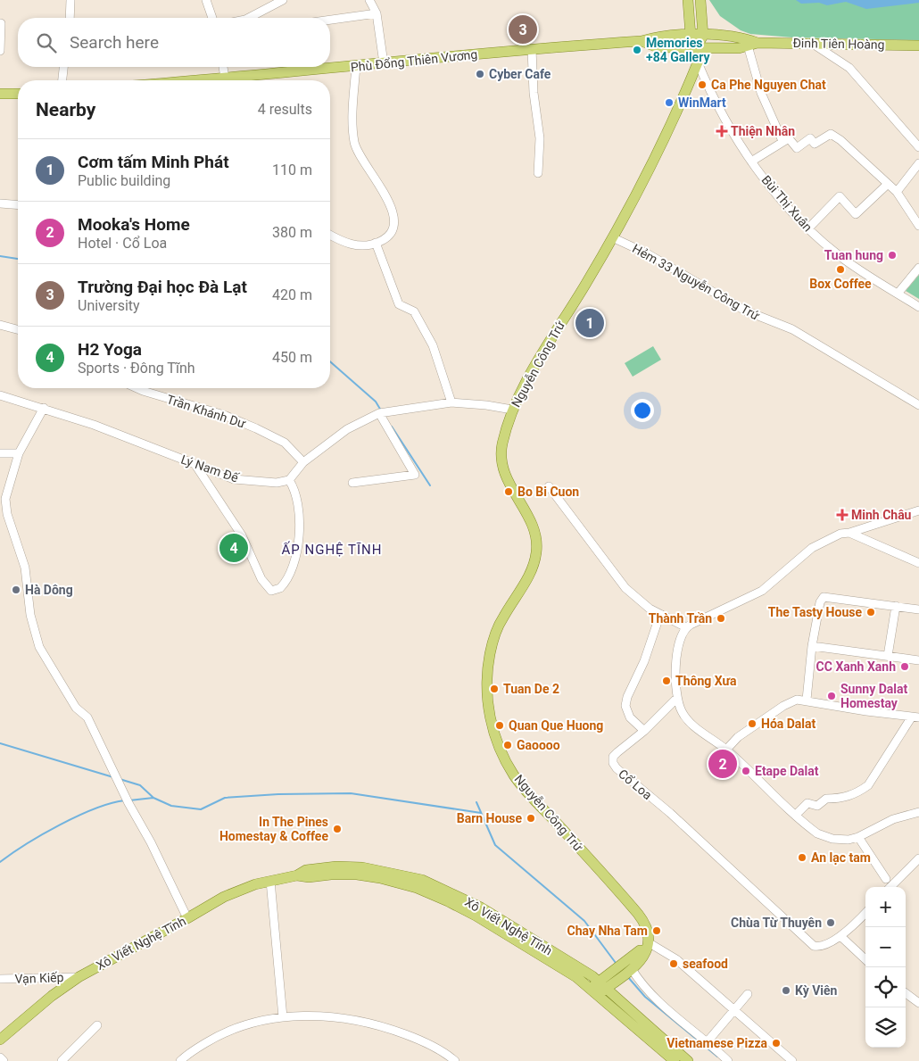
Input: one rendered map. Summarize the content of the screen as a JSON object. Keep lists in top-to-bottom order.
{
  "streets": {
    "main road": [
      "Đinh Tiên Hoàng",
      "Phù Đổng Thiên Vương",
      "Nguyễn Công Trứ",
      "Xô Viết Nghệ Tĩnh"
    ],
    "street": [
      "Bùi Thị Xuân",
      "Hẻm 33 Nguyễn Công Trứ",
      "Trần Khánh Dư",
      "Lý Nam Đế",
      "Cổ Loa",
      "Vạn Kiếp"
    ]
  },
  "crossings": [
    ["Đinh Tiên Hoàng", "Phù Đổng Thiên Vương"],
    ["Bùi Thị Xuân", "Nguyễn Công Trứ"],
    ["Hẻm 33 Nguyễn Công Trứ", "Nguyễn Công Trứ"],
    ["Xô Viết Nghệ Tĩnh", "Vạn Kiếp"]
  ],
  "districts": ["ẤP NGHỆ TĨNH"],
  "places": {
    "other": [
      "Memories +84 Gallery",
      "Cyber Cafe",
      "Ca Phe Nguyen Chat",
      "WinMart",
      "Tuan hung",
      "Box Coffee",
      "Bo Bi Cuon",
      "Hà Dông",
      "The Tasty House",
      "Thành Trần",
      "CC Xanh Xanh",
      "Thông Xưa",
      "Tuan De 2",
      "Sunny Dalat Homestay",
      "Hóa Dalat",
      "Quan Que Huong",
      "Gaoooo",
      "Etape Dalat",
      "Barn House",
      "In The Pines Homestay & Coffee",
      "An lạc tam",
      "Chùa Từ Thuyên",
      "Chay Nha Tam",
      "seafood",
      "Kỳ Viên",
      "Vietnamese Pizza"
    ],
    "health": ["Thiện Nhân", "Minh Châu"]
  },
  "page": {
    "pins": [
      "3",
      "1",
      "4",
      "2"
    ],
    "search": "Search here",
    "heading": ["Nearby", "4 results"],
    "list": [
      {
        "mark": "1",
        "name": "Cơm tấm Minh Phát",
        "note": "Public building",
        "value": "110 m"
      },
      {
        "mark": "2",
        "name": "Mooka's Home",
        "note": "Hotel · Cổ Loa",
        "value": "380 m"
      },
      {
        "mark": "3",
        "name": "Trường Đại học Đà Lạt",
        "note": "University",
        "value": "420 m"
      },
      {
        "mark": "4",
        "name": "H2 Yoga",
        "note": "Sports · Đông Tĩnh",
        "value": "450 m"
      }
    ],
    "map_buttons": ["+", "−"]
  }
}
